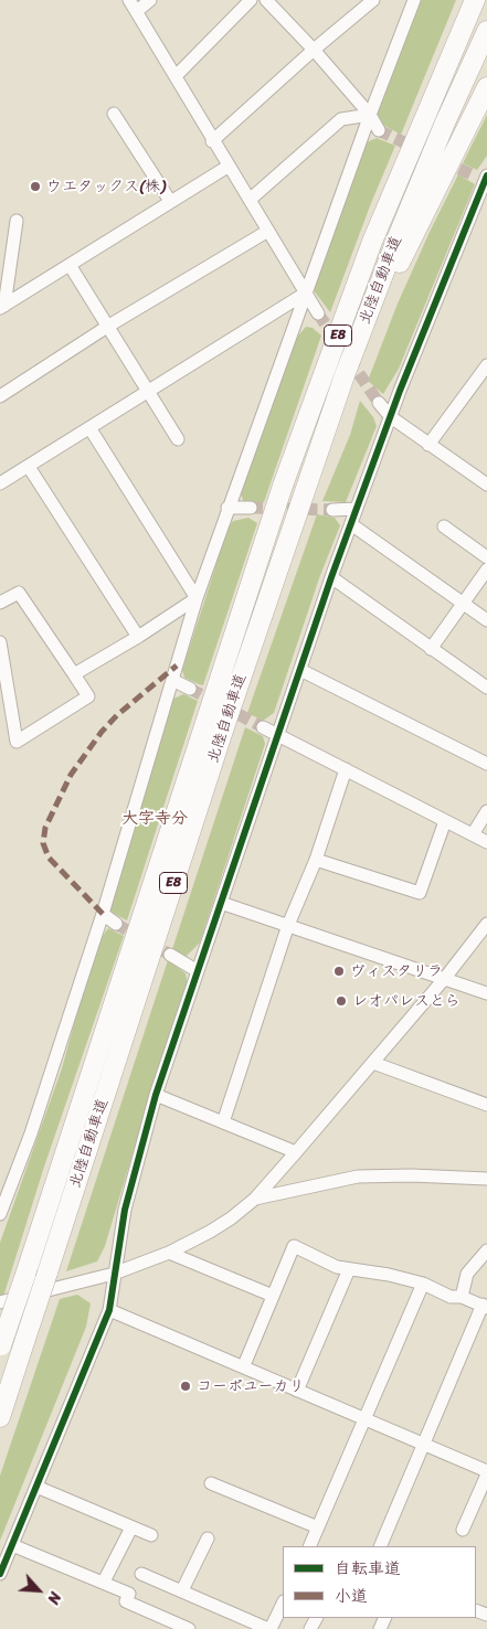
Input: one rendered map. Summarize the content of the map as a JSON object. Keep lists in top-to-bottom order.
{
  "streets": {
    "highway": ["北陸自動車道", "E8"]
  },
  "districts": ["大字寺分"],
  "places": [
    "ウエタックス(株)",
    "ヴィスタリラ",
    "レオパレスとら",
    "コーポユーカリ"
  ],
  "legend": ["自転車道", "小道"],
  "north": "bottom right"
}
